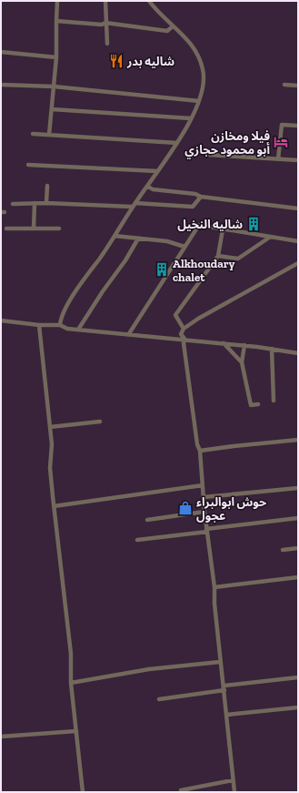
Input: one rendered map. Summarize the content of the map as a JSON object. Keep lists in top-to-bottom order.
{
  "places": {
    "restaurant": ["شاليه بدر"],
    "hotel": ["فيلا ومخازن أبو محمود حجازي"],
    "building": ["شاليه النخيل", "Alkhoudary chalet"],
    "shop": ["حوش ابوالبراء عجول"]
  }
}
